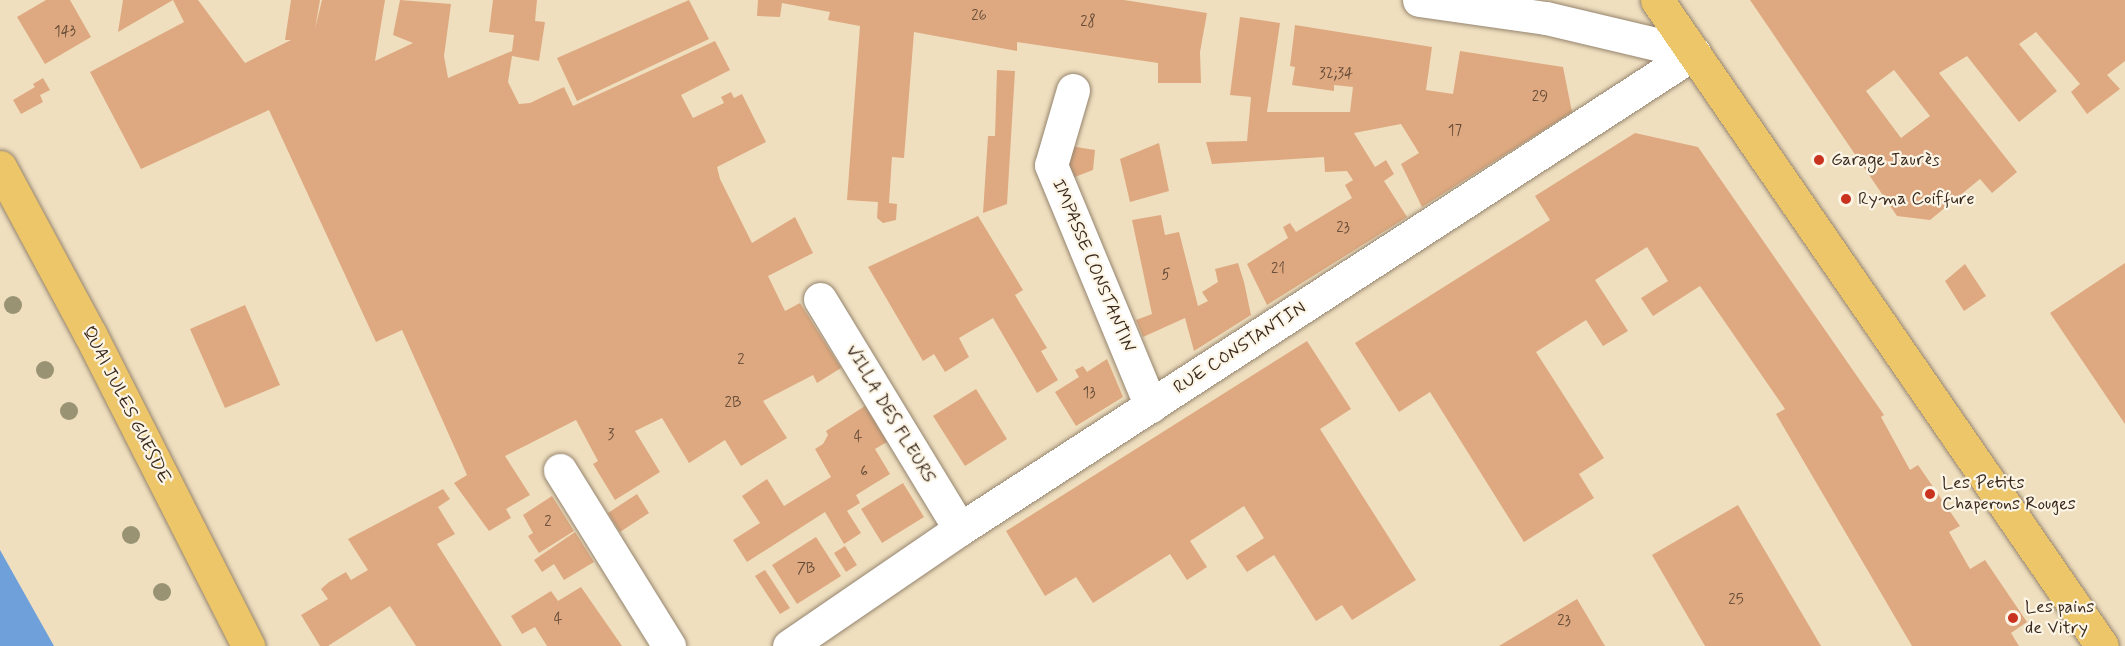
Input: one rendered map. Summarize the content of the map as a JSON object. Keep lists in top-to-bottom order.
{
  "streets": {
    "main road": ["QUAI JULES GUESDE"],
    "street": ["IMPASSE CONSTANTIN", "RUE CONSTANTIN", "VILLA DES FLEURS"]
  },
  "crossings": [
    ["IMPASSE CONSTANTIN", "RUE CONSTANTIN"],
    ["RUE CONSTANTIN", "VILLA DES FLEURS"]
  ],
  "places": [
    "Garage Jaurès",
    "Ryma Coiffure",
    "Les Petits Chaperons Rouges",
    "Les pains de Vitry"
  ],
  "house_numbers": [
    "26",
    "28",
    "143",
    "32;34",
    "29",
    "17",
    "23",
    "21",
    "5",
    "2",
    "13",
    "2B",
    "3",
    "4",
    "6",
    "2",
    "7B",
    "25",
    "4",
    "23"
  ]
}
